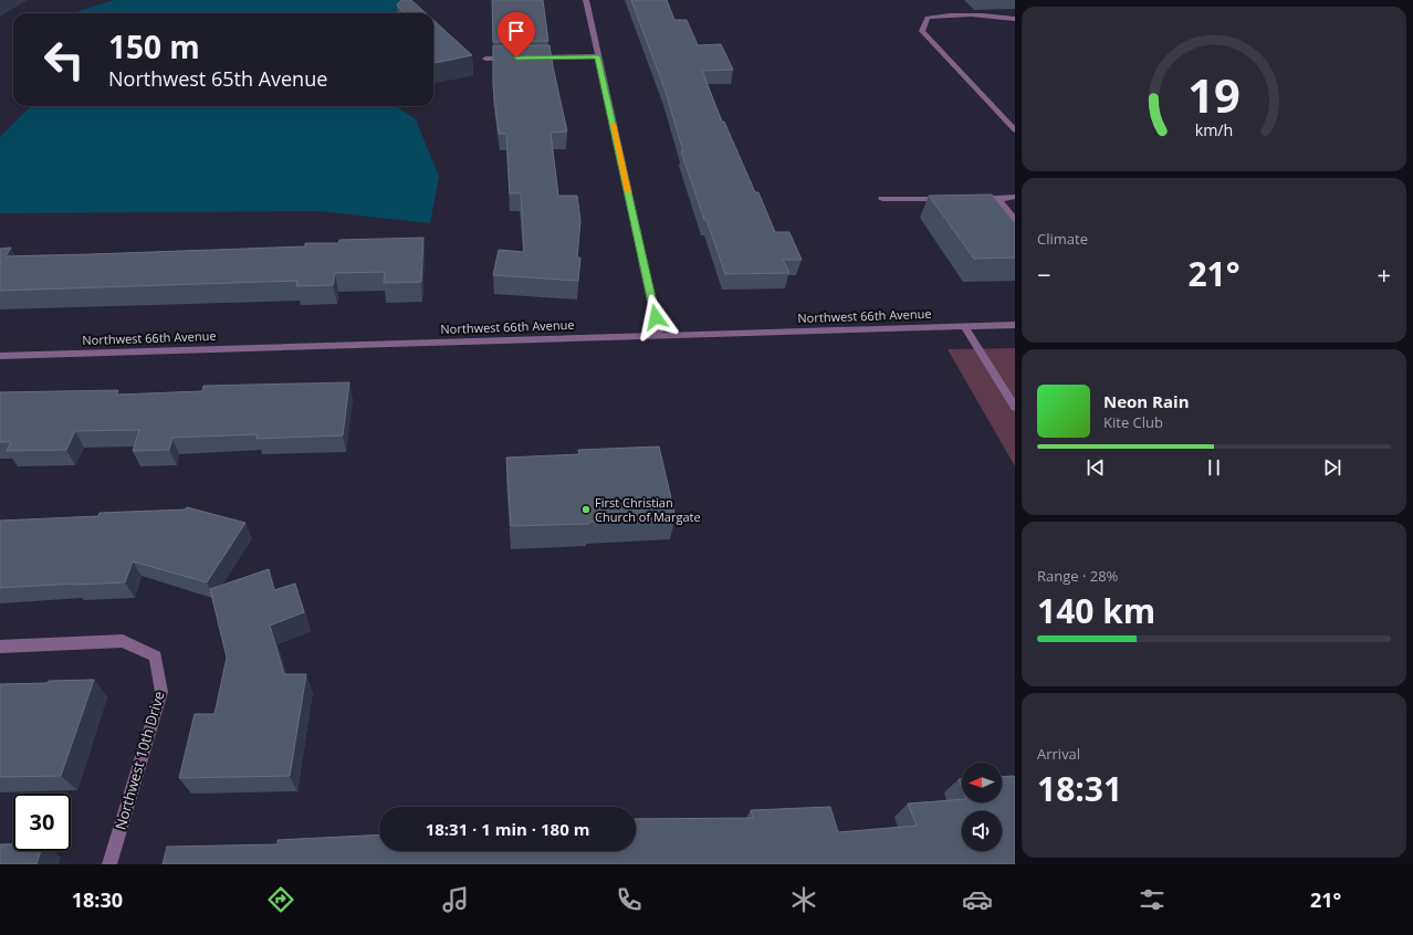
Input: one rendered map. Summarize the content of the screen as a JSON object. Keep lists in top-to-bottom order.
{
  "streets": {
    "street": ["Northwest 66th Avenue", "Northwest 10th Drive"]
  },
  "places": ["First Christian Church of Margate"],
  "north": "left",
  "page": {
    "turn": ["150 m", "Northwest 65th Avenue"],
    "tile": [
      "Climate",
      ["Range · 28%", "140 km"],
      ["Arrival", "18:31"]
    ],
    "heat": ["−", "21°", "+"],
    "song": ["Neon Rain", "Kite Club"],
    "limit": "30",
    "trip": "18:31 · 1 min · 180 m",
    "tabs": ["18:30", "21°"],
    "gauge": ["19", "km/h"]
  }
}
